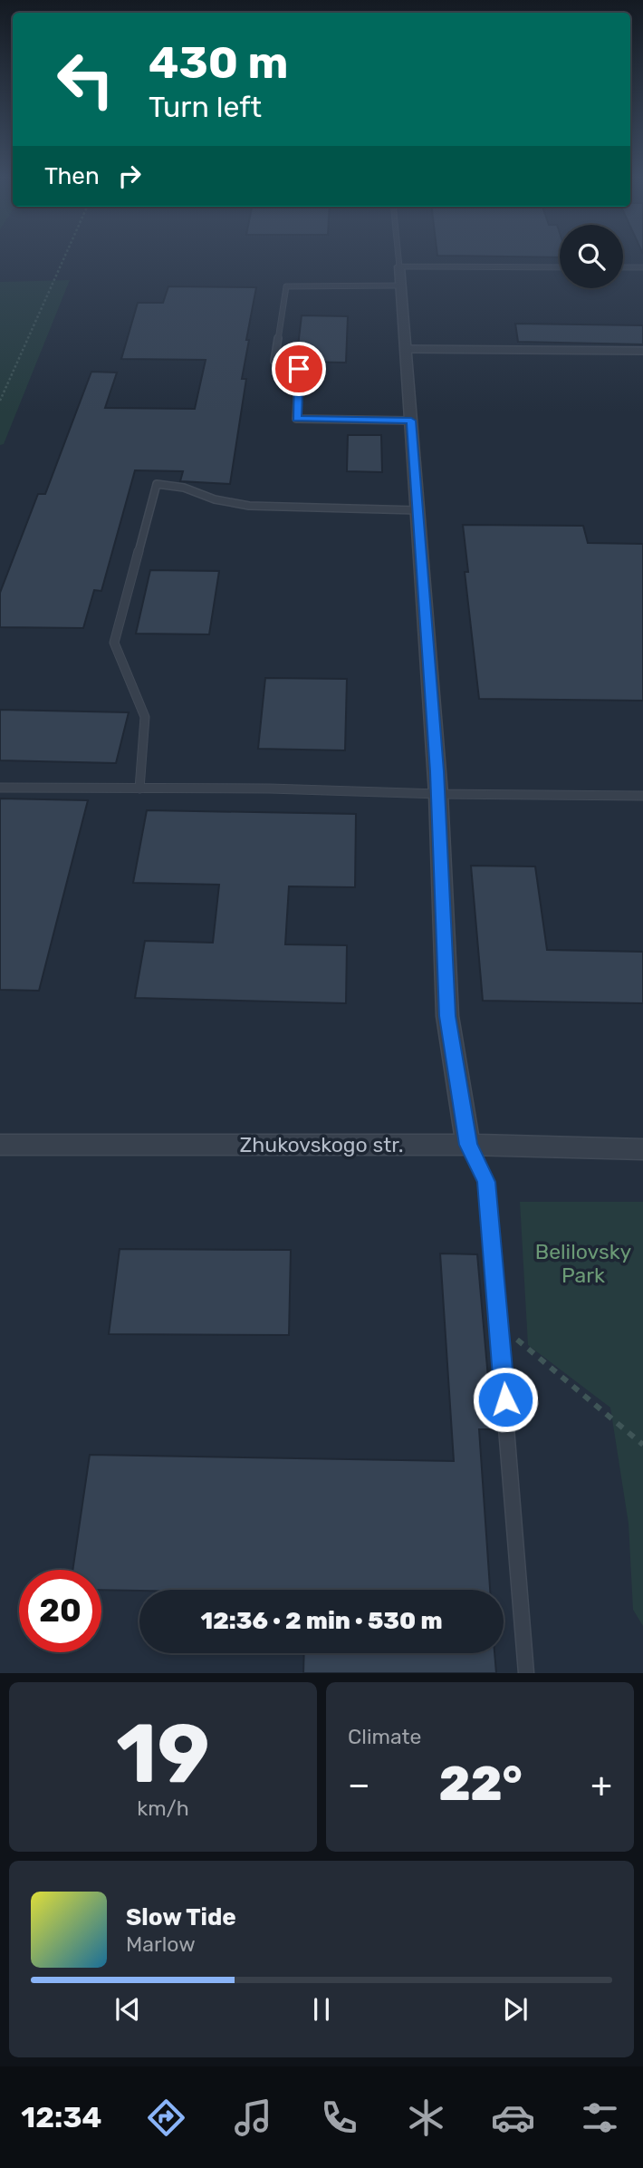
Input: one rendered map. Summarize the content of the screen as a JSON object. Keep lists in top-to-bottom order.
{
  "streets": {
    "street": ["Zhukovskogo str."]
  },
  "parks": ["Belilovsky Park"],
  "page": {
    "turn": ["430 m", "Turn left"],
    "then": "Then",
    "limit": "20",
    "trip": "12:36 · 2 min · 530 m",
    "tile": [
      ["19", "km/h"],
      "Climate"
    ],
    "heat": ["−", "22°", "+"],
    "song": ["Slow Tide", "Marlow"],
    "tabs": "12:34"
  }
}
